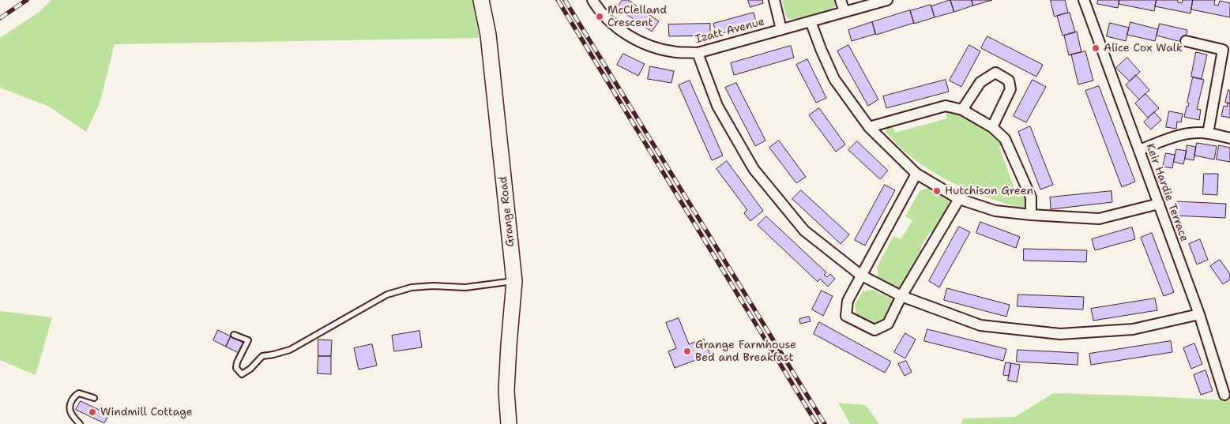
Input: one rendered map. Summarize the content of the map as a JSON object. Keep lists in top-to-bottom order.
{
  "streets": {
    "street": ["Izatt Avenue", "Keir Hardie Terrace", "Grange Road"]
  },
  "places": [
    "McClelland Crescent",
    "Alice Cox Walk",
    "Hutchison Green",
    "Grange Farmhouse Bed and Breakfast",
    "Windmill Cottage"
  ]
}
